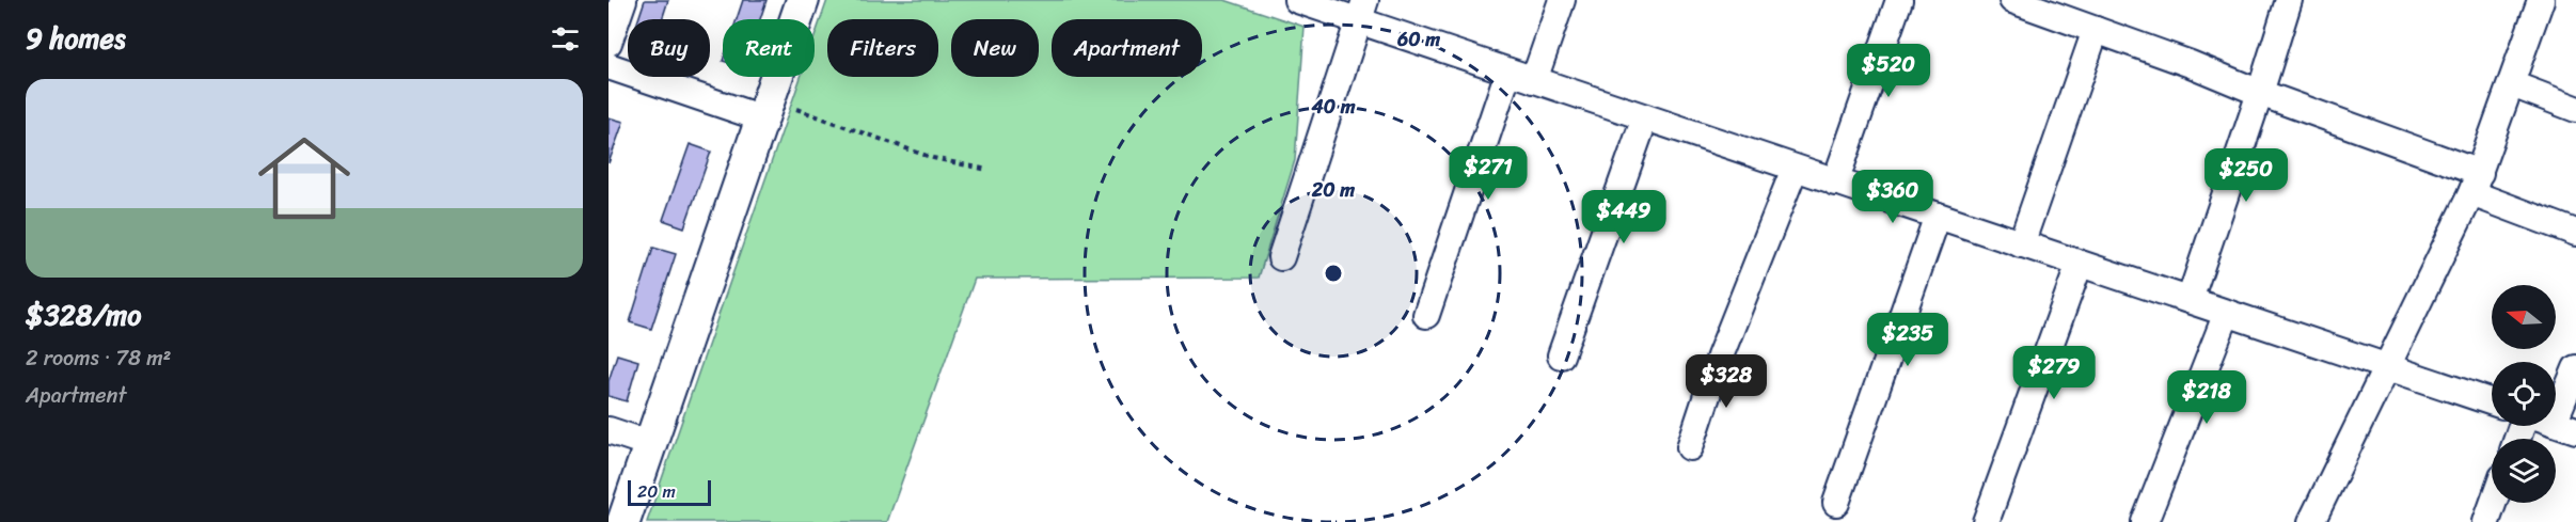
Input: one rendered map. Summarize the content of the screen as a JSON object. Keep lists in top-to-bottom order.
{
  "scale_bar": "20 m",
  "north": "left",
  "page": {
    "heading": "9 homes",
    "chip": [
      "Buy",
      "Rent",
      "Filters",
      "New",
      "Apartment"
    ],
    "price": [
      "$520",
      "$271",
      "$250",
      "$360",
      "$449",
      "$235",
      "$279",
      "$328",
      "$218"
    ],
    "list": [
      {
        "name": "$328/mo",
        "note": "2 rooms · 78 m² · Apartment"
      }
    ],
    "scale": "20 m"
  },
  "rings": ["60 m", "40 m", "20 m"]
}
